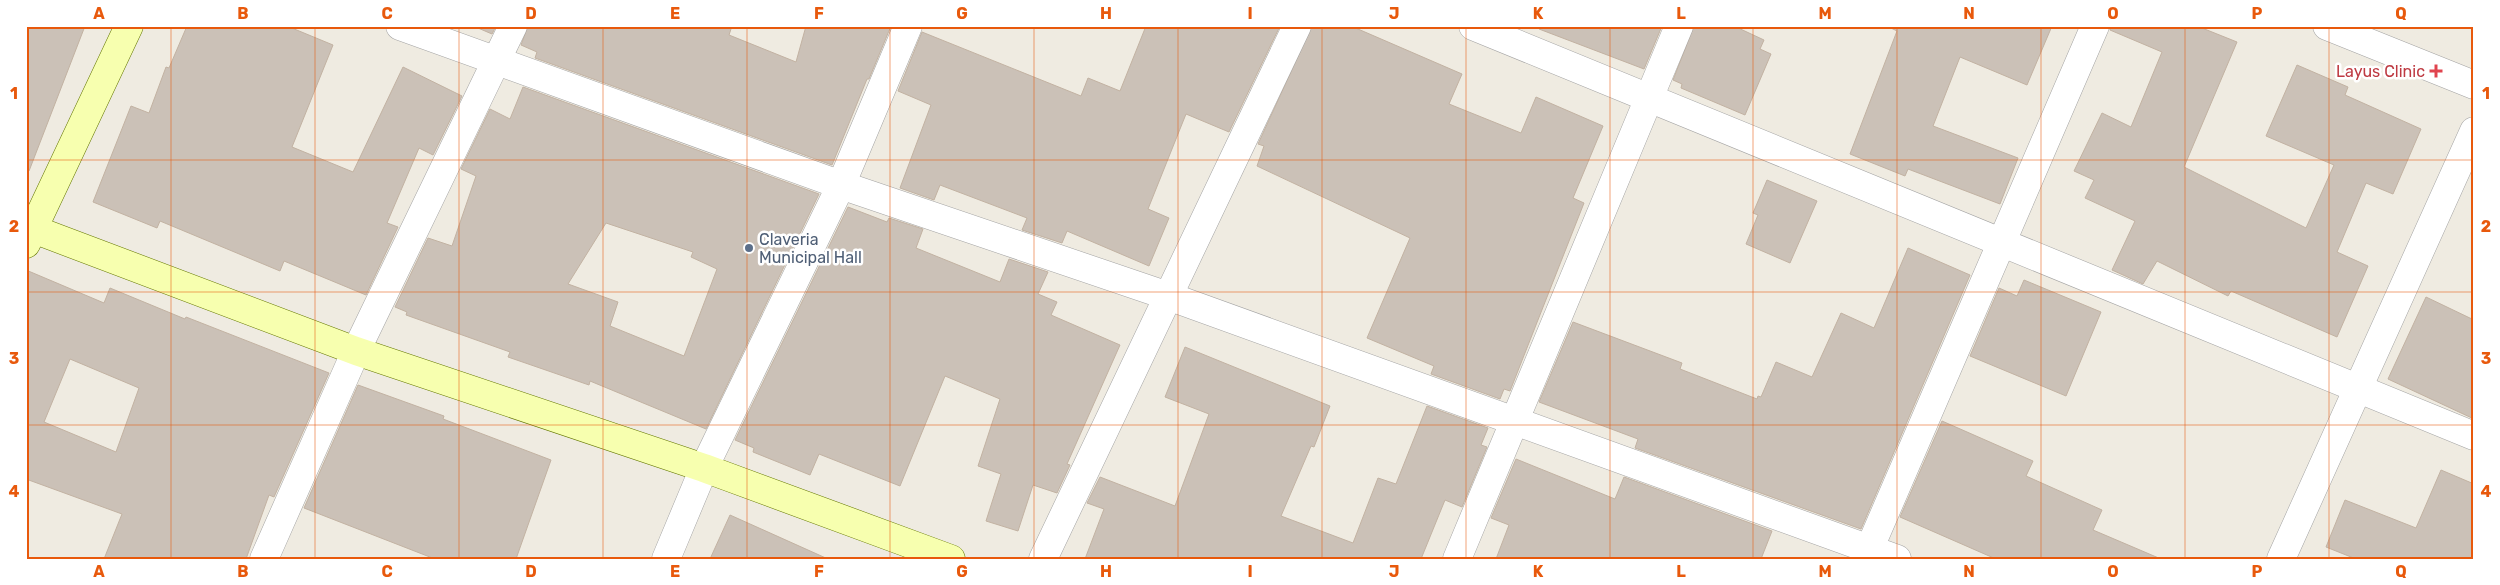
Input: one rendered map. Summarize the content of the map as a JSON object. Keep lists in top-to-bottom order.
{
  "places": {
    "health": ["Layus Clinic"],
    "other": ["Claveria Municipal Hall"]
  },
  "grid": {
    "columns": [
      "A",
      "B",
      "C",
      "D",
      "E",
      "F",
      "G",
      "H",
      "I",
      "J",
      "K",
      "L",
      "M",
      "N",
      "O",
      "P",
      "Q"
    ],
    "rows": [
      "1",
      "2",
      "3",
      "4"
    ]
  }
}
